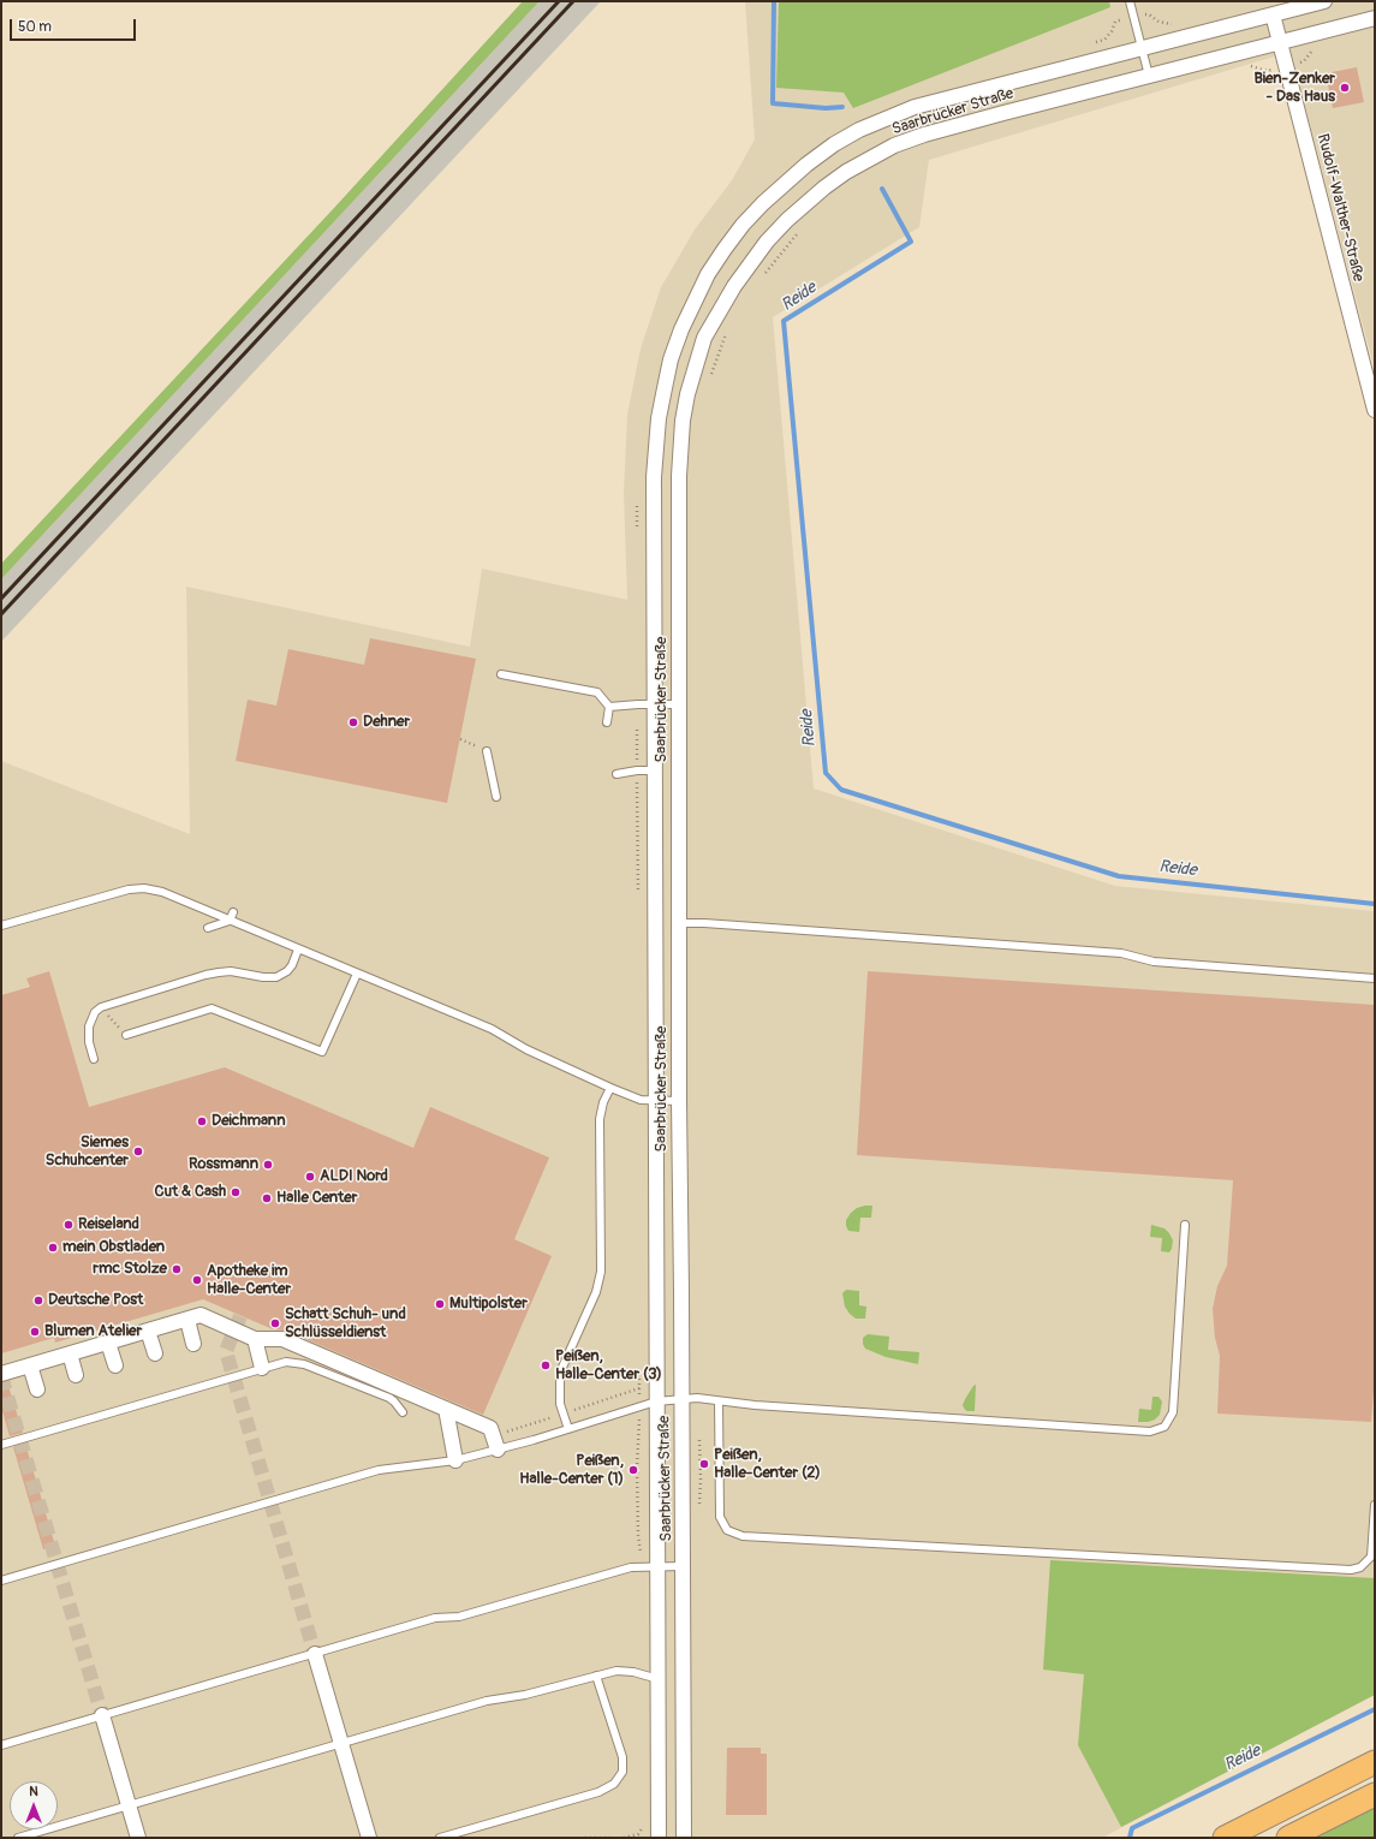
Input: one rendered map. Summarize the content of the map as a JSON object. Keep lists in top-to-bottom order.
{
  "streets": {
    "street": ["Saarbrücker Straße", "Rudolf-Walther-Straße"]
  },
  "crossings": [
    ["Saarbrücker Straße", "Rudolf-Walther-Straße"]
  ],
  "water": ["Reide"],
  "places": [
    "Bien-Zenker - Das Haus",
    "Dehner",
    "Deichmann",
    "Siemes Schuhcenter",
    "Rossmann",
    "ALDI Nord",
    "Cut & Cash",
    "Halle Center",
    "Reiseland",
    "mein Obstladen",
    "rmc Stolze",
    "Apotheke im Halle-Center",
    "Deutsche Post",
    "Multipolster",
    "Schatt Schuh- und Schlüsseldienst",
    "Blumen Atelier",
    "Peißen, Halle-Center (3)",
    "Peißen, Halle-Center (2)",
    "Peißen, Halle-Center (1)"
  ],
  "scale_bar": "50 m",
  "north": "top"
}
